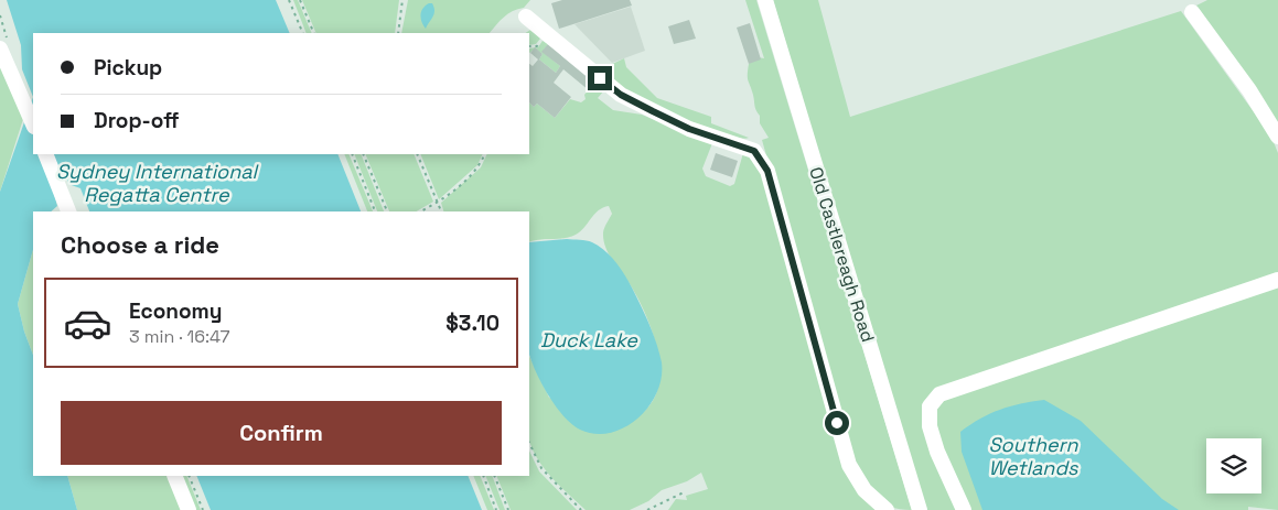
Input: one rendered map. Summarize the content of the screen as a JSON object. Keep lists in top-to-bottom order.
{
  "streets": {
    "street": ["Old Castlereagh Road"]
  },
  "water": ["Sydney International Regatta Centre", "Duck Lake", "Southern Wetlands"],
  "page": {
    "banner": ["Pickup", "Drop-off"],
    "heading": "Choose a ride",
    "list": [
      {
        "name": "Economy",
        "note": "3 min · 16:47",
        "value": "$3.10"
      }
    ],
    "buttons": "Confirm"
  }
}
